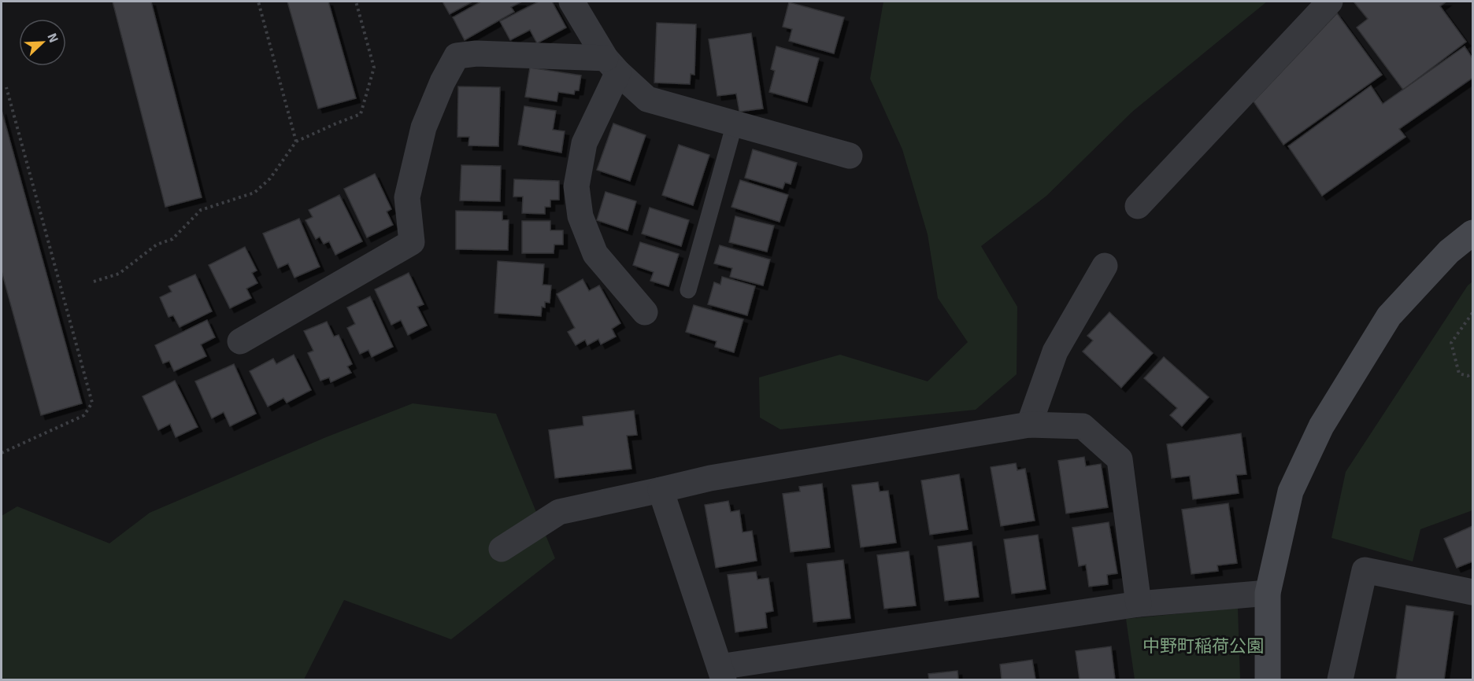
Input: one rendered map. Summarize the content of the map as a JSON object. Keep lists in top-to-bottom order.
{
  "parks": ["中野町稲荷公園"],
  "north": "top right"
}
